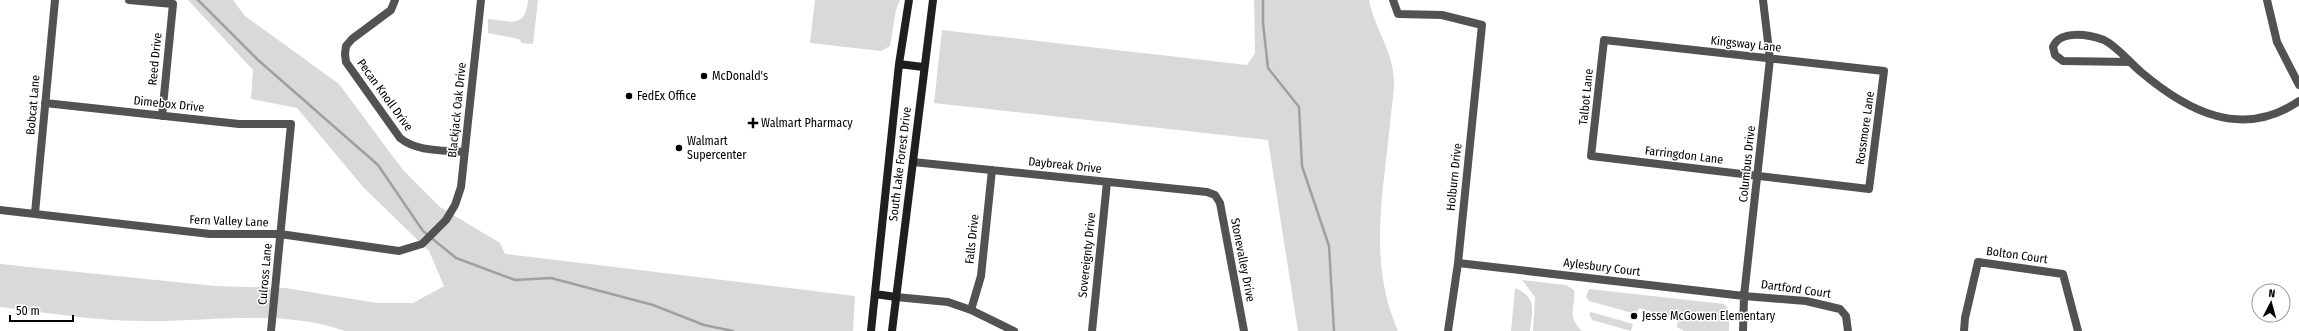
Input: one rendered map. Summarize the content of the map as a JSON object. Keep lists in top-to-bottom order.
{
  "streets": {
    "main road": ["South Lake Forest Drive"],
    "street": [
      "Kingsway Lane",
      "Reed Drive",
      "Pecan Knoll Drive",
      "Talbot Lane",
      "Dimebox Drive",
      "Bobcat Lane",
      "Blackjack Oak Drive",
      "Rossmore Lane",
      "Farringdon Lane",
      "Columbus Drive",
      "Daybreak Drive",
      "Holburn Drive",
      "Fern Valley Lane",
      "Falls Drive",
      "Sovereignty Drive",
      "Bolton Court",
      "Stonevalley Drive",
      "Aylesbury Court",
      "Culross Lane",
      "Dartford Court"
    ]
  },
  "crossings": [
    ["Kingsway Lane", "Talbot Lane"],
    ["Kingsway Lane", "Rossmore Lane"],
    ["Kingsway Lane", "Columbus Drive"],
    ["Reed Drive", "Dimebox Drive"],
    ["Pecan Knoll Drive", "Blackjack Oak Drive"],
    ["Talbot Lane", "Farringdon Lane"],
    ["Dimebox Drive", "Bobcat Lane"],
    ["Dimebox Drive", "Culross Lane"],
    ["Bobcat Lane", "Fern Valley Lane"],
    ["Blackjack Oak Drive", "Fern Valley Lane"],
    ["Rossmore Lane", "Farringdon Lane"],
    ["Farringdon Lane", "Columbus Drive"],
    ["South Lake Forest Drive", "Daybreak Drive"],
    ["Columbus Drive", "Aylesbury Court"],
    ["Columbus Drive", "Dartford Court"],
    ["Daybreak Drive", "Falls Drive"],
    ["Daybreak Drive", "Sovereignty Drive"],
    ["Daybreak Drive", "Stonevalley Drive"],
    ["Holburn Drive", "Aylesbury Court"],
    ["Fern Valley Lane", "Culross Lane"],
    ["Aylesbury Court", "Dartford Court"]
  ],
  "places": {
    "other": [
      "McDonald's",
      "FedEx Office",
      "Walmart Supercenter",
      "Jesse McGowen Elementary"
    ],
    "health": ["Walmart Pharmacy"]
  },
  "scale_bar": "50 m",
  "north": "top"
}
